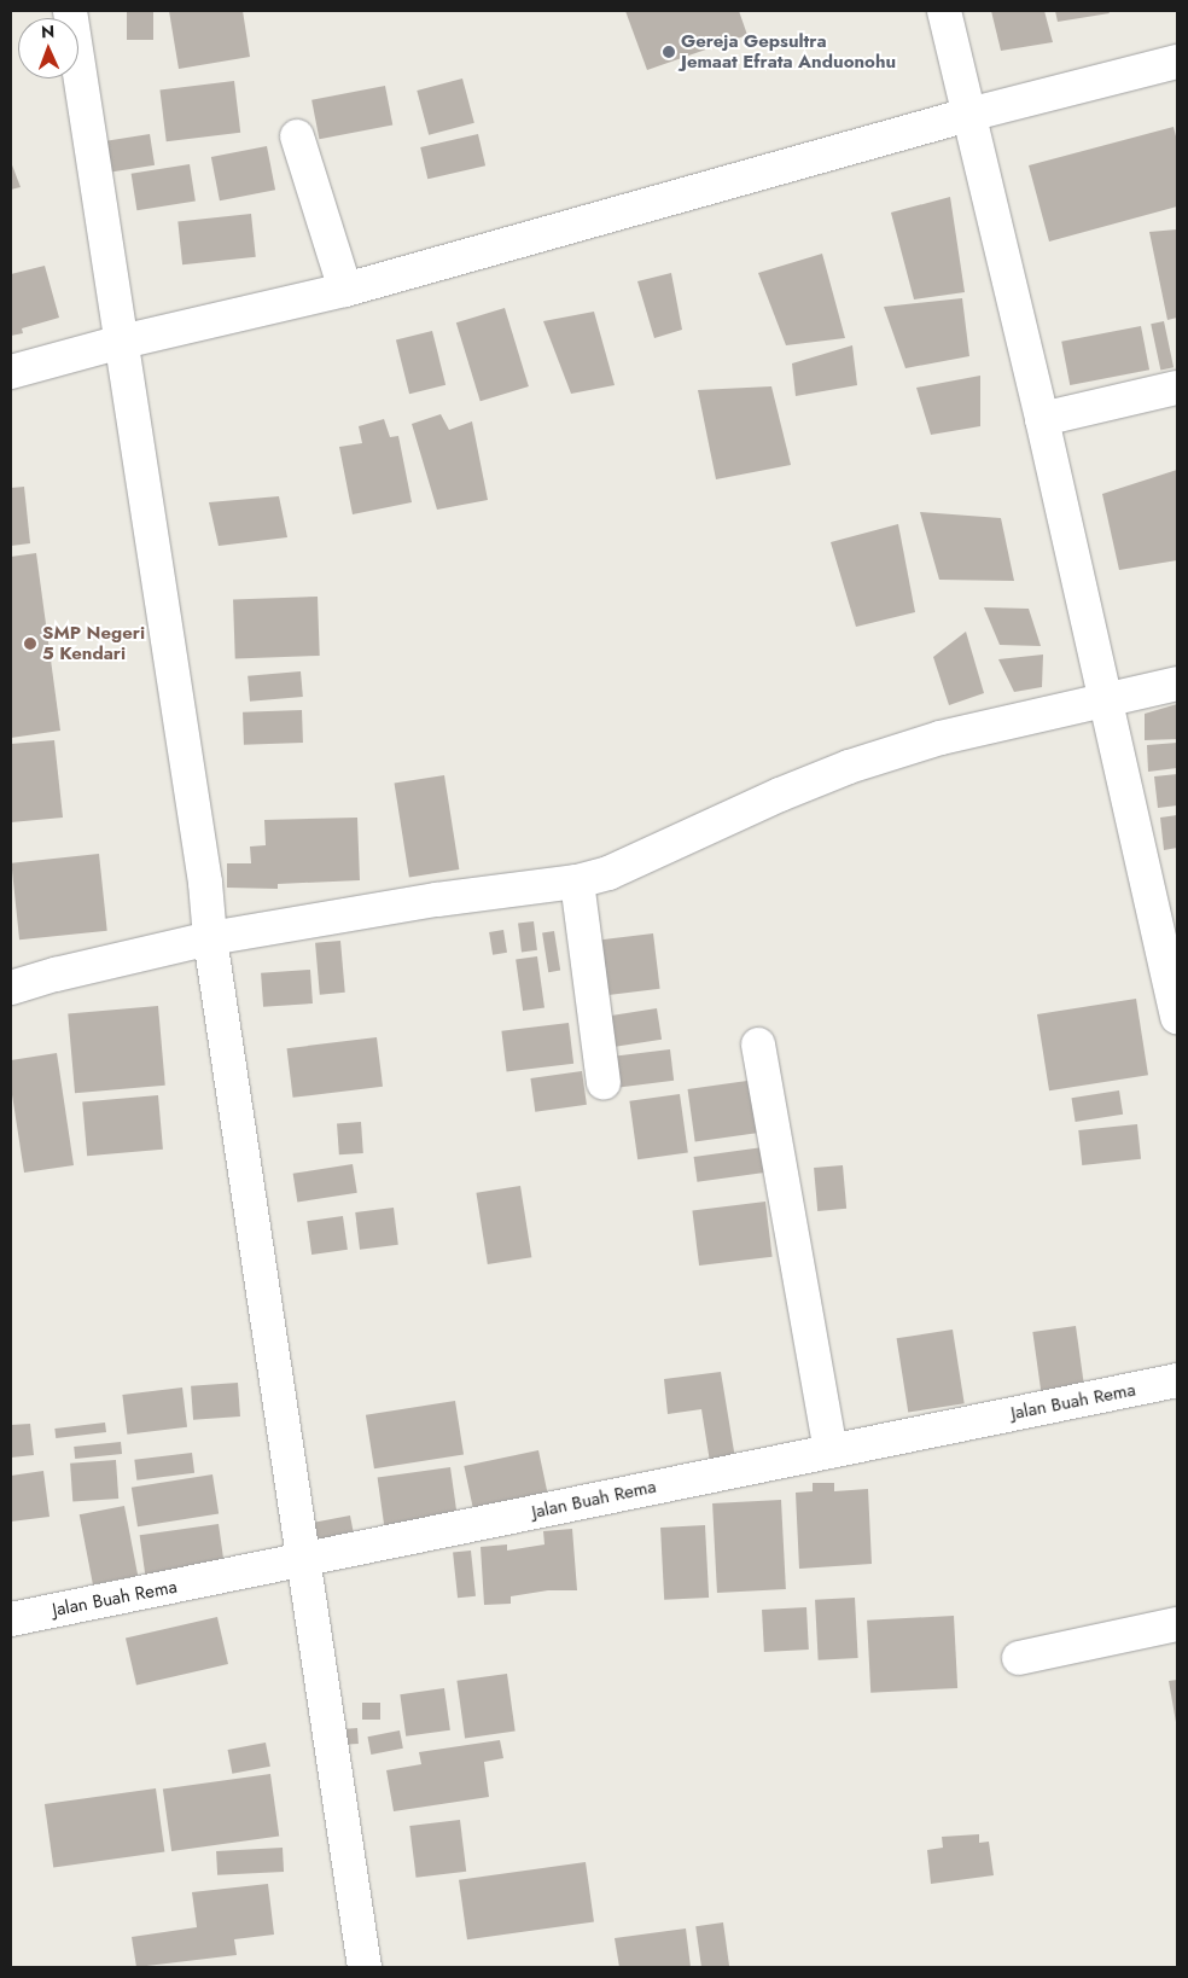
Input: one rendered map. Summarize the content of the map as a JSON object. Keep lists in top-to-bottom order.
{
  "streets": {
    "street": ["Jalan Buah Rema"]
  },
  "places": ["Gereja Gepsultra Jemaat Efrata Anduonohu", "SMP Negeri 5 Kendari"],
  "north": "top"
}
